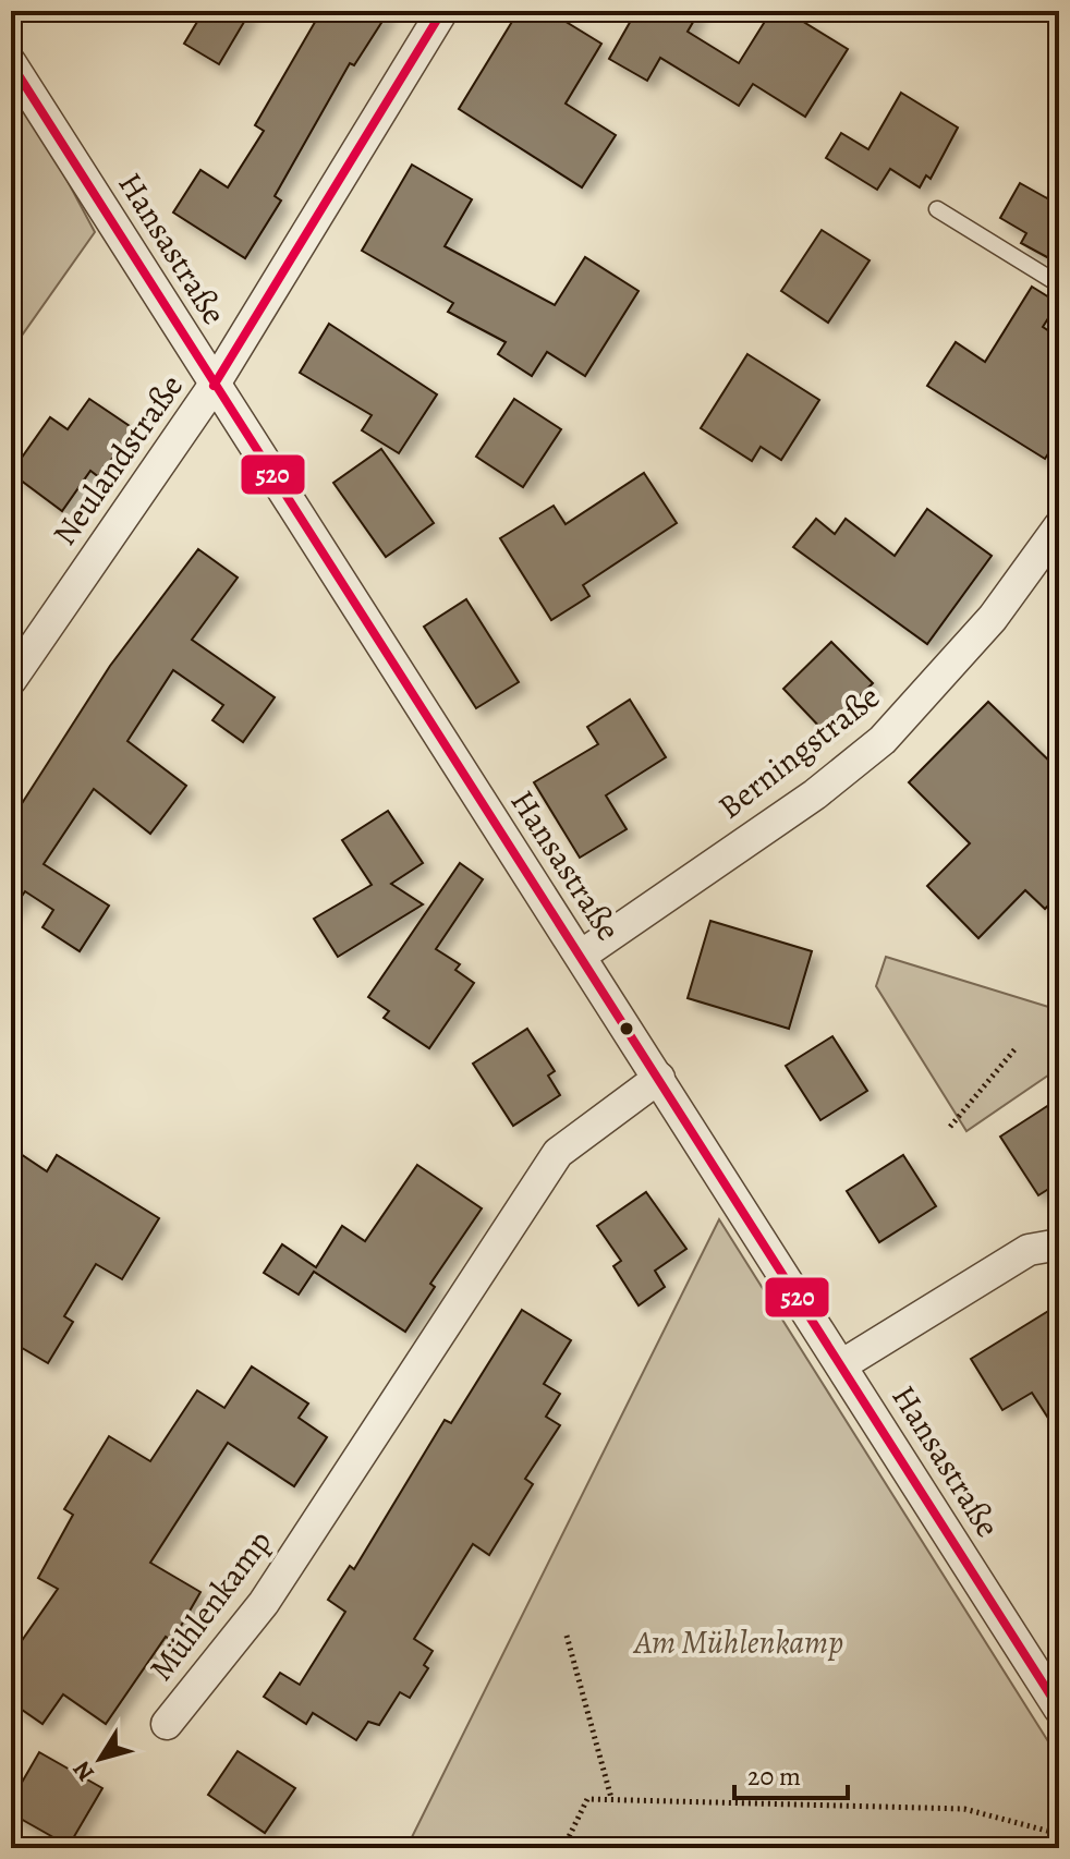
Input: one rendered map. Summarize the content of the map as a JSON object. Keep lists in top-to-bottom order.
{
  "streets": {
    "street": [
      "Hansastraße",
      "Neulandstraße",
      "Berningstraße",
      "Mühlenkamp"
    ]
  },
  "crossings": [
    ["Hansastraße", "Neulandstraße"],
    ["Hansastraße", "Berningstraße"],
    ["Hansastraße", "Mühlenkamp"]
  ],
  "parks": ["Am Mühlenkamp"],
  "lines": ["transit line 520"],
  "scale_bar": "20 m",
  "north": "bottom left"
}
